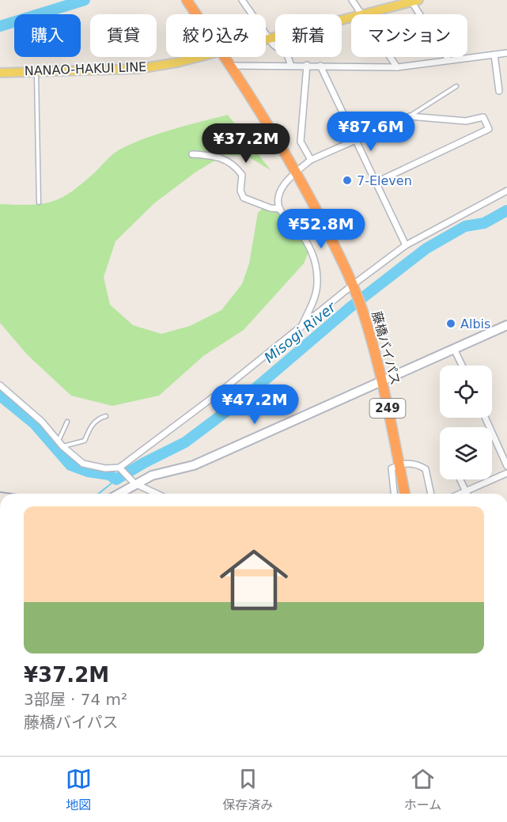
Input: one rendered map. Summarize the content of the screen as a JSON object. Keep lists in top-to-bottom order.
{
  "streets": {
    "highway": ["藤橋バイパス", "249"],
    "main road": ["NANAO-HAKUI LINE"]
  },
  "water": ["Misogi River"],
  "places": ["7-Eleven", "Albis"],
  "page": {
    "chip": [
      "購入",
      "賃貸",
      "絞り込み",
      "新着",
      "マンション"
    ],
    "price": [
      "¥87.6M",
      "¥37.2M",
      "¥52.8M",
      "¥47.2M"
    ],
    "list": [
      {
        "name": "¥37.2M",
        "note": "3部屋 · 74 m² · 藤橋バイパス"
      }
    ],
    "tabs": ["地図", "保存済み", "ホーム"]
  }
}
